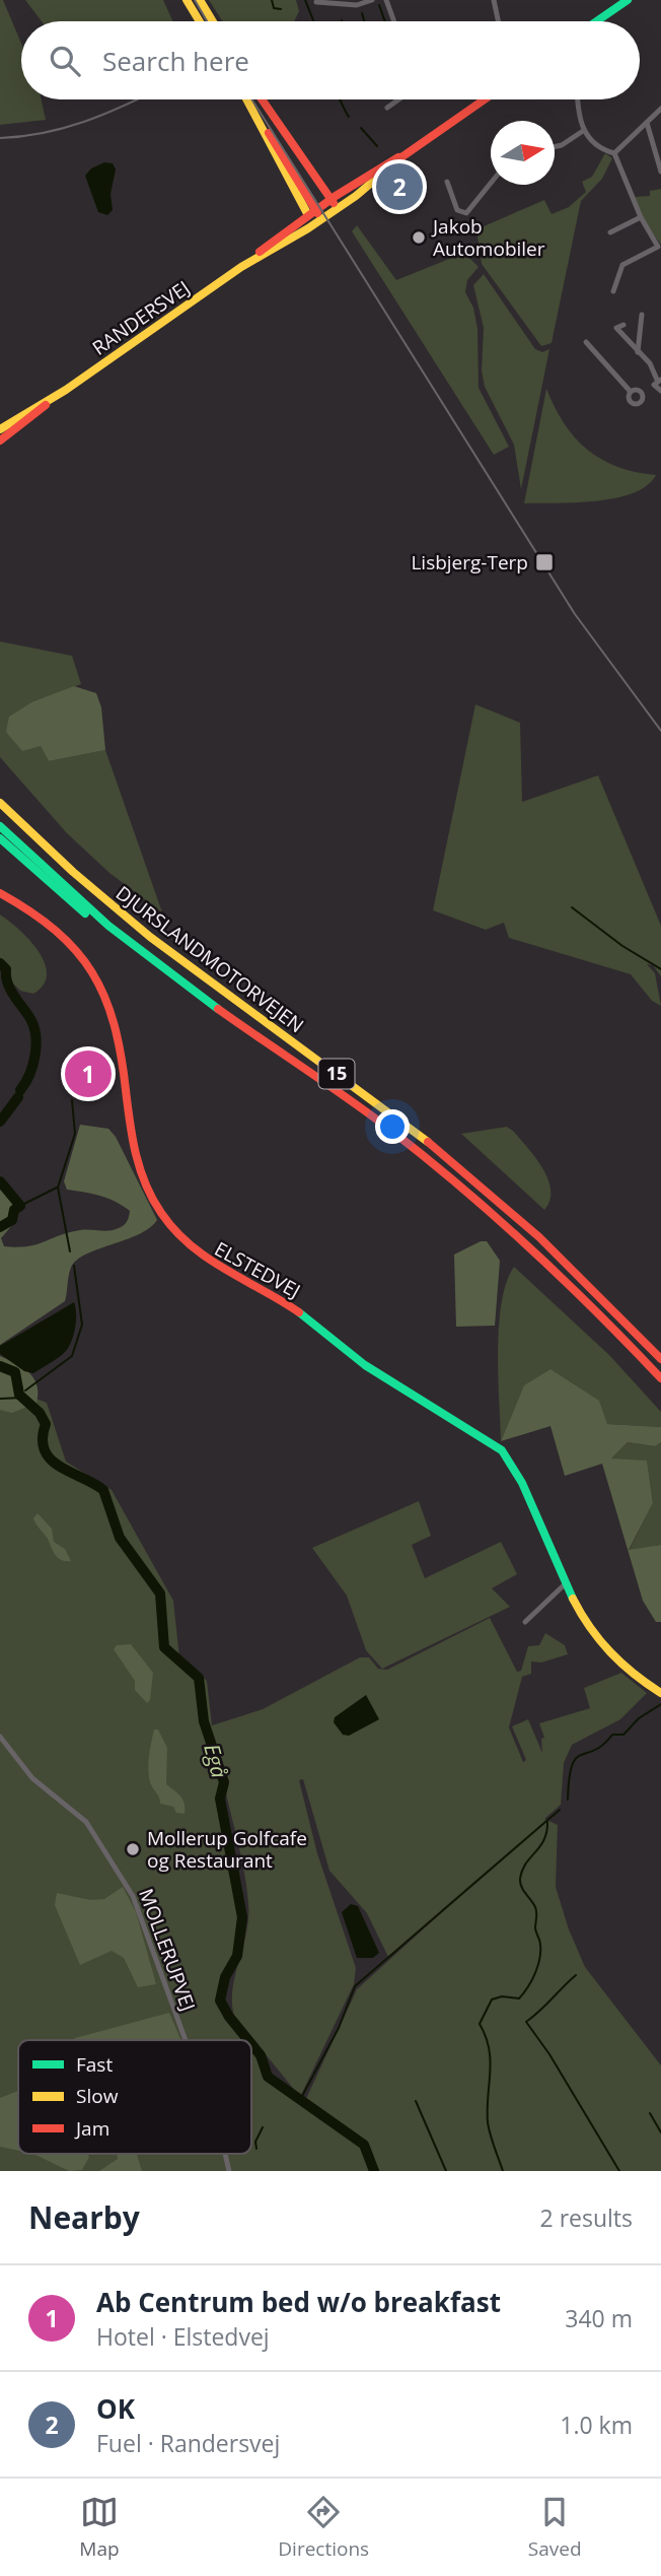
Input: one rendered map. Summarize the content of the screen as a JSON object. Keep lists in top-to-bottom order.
{
  "streets": {
    "main road": [
      "RANDERSVEJ",
      "DJURSLANDMOTORVEJEN",
      "15",
      "ELSTEDVEJ"
    ],
    "street": ["MOLLERUPVEJ"]
  },
  "water": ["Egå"],
  "places": {
    "other": ["Jakob Automobiler", "Mollerup Golfcafe og Restaurant"],
    "transit": ["Lisbjerg-Terp"]
  },
  "legend": ["Fast", "Slow", "Jam"],
  "north": "right",
  "page": {
    "search": "Search here",
    "pins": ["2", "1"],
    "heading": ["Nearby", "2 results"],
    "list": [
      {
        "mark": "1",
        "name": "Ab Centrum bed w/o breakfast",
        "note": "Hotel · Elstedvej",
        "value": "340 m"
      },
      {
        "mark": "2",
        "name": "OK",
        "note": "Fuel · Randersvej",
        "value": "1.0 km"
      }
    ],
    "nav": ["Map", "Directions", "Saved"]
  }
}
